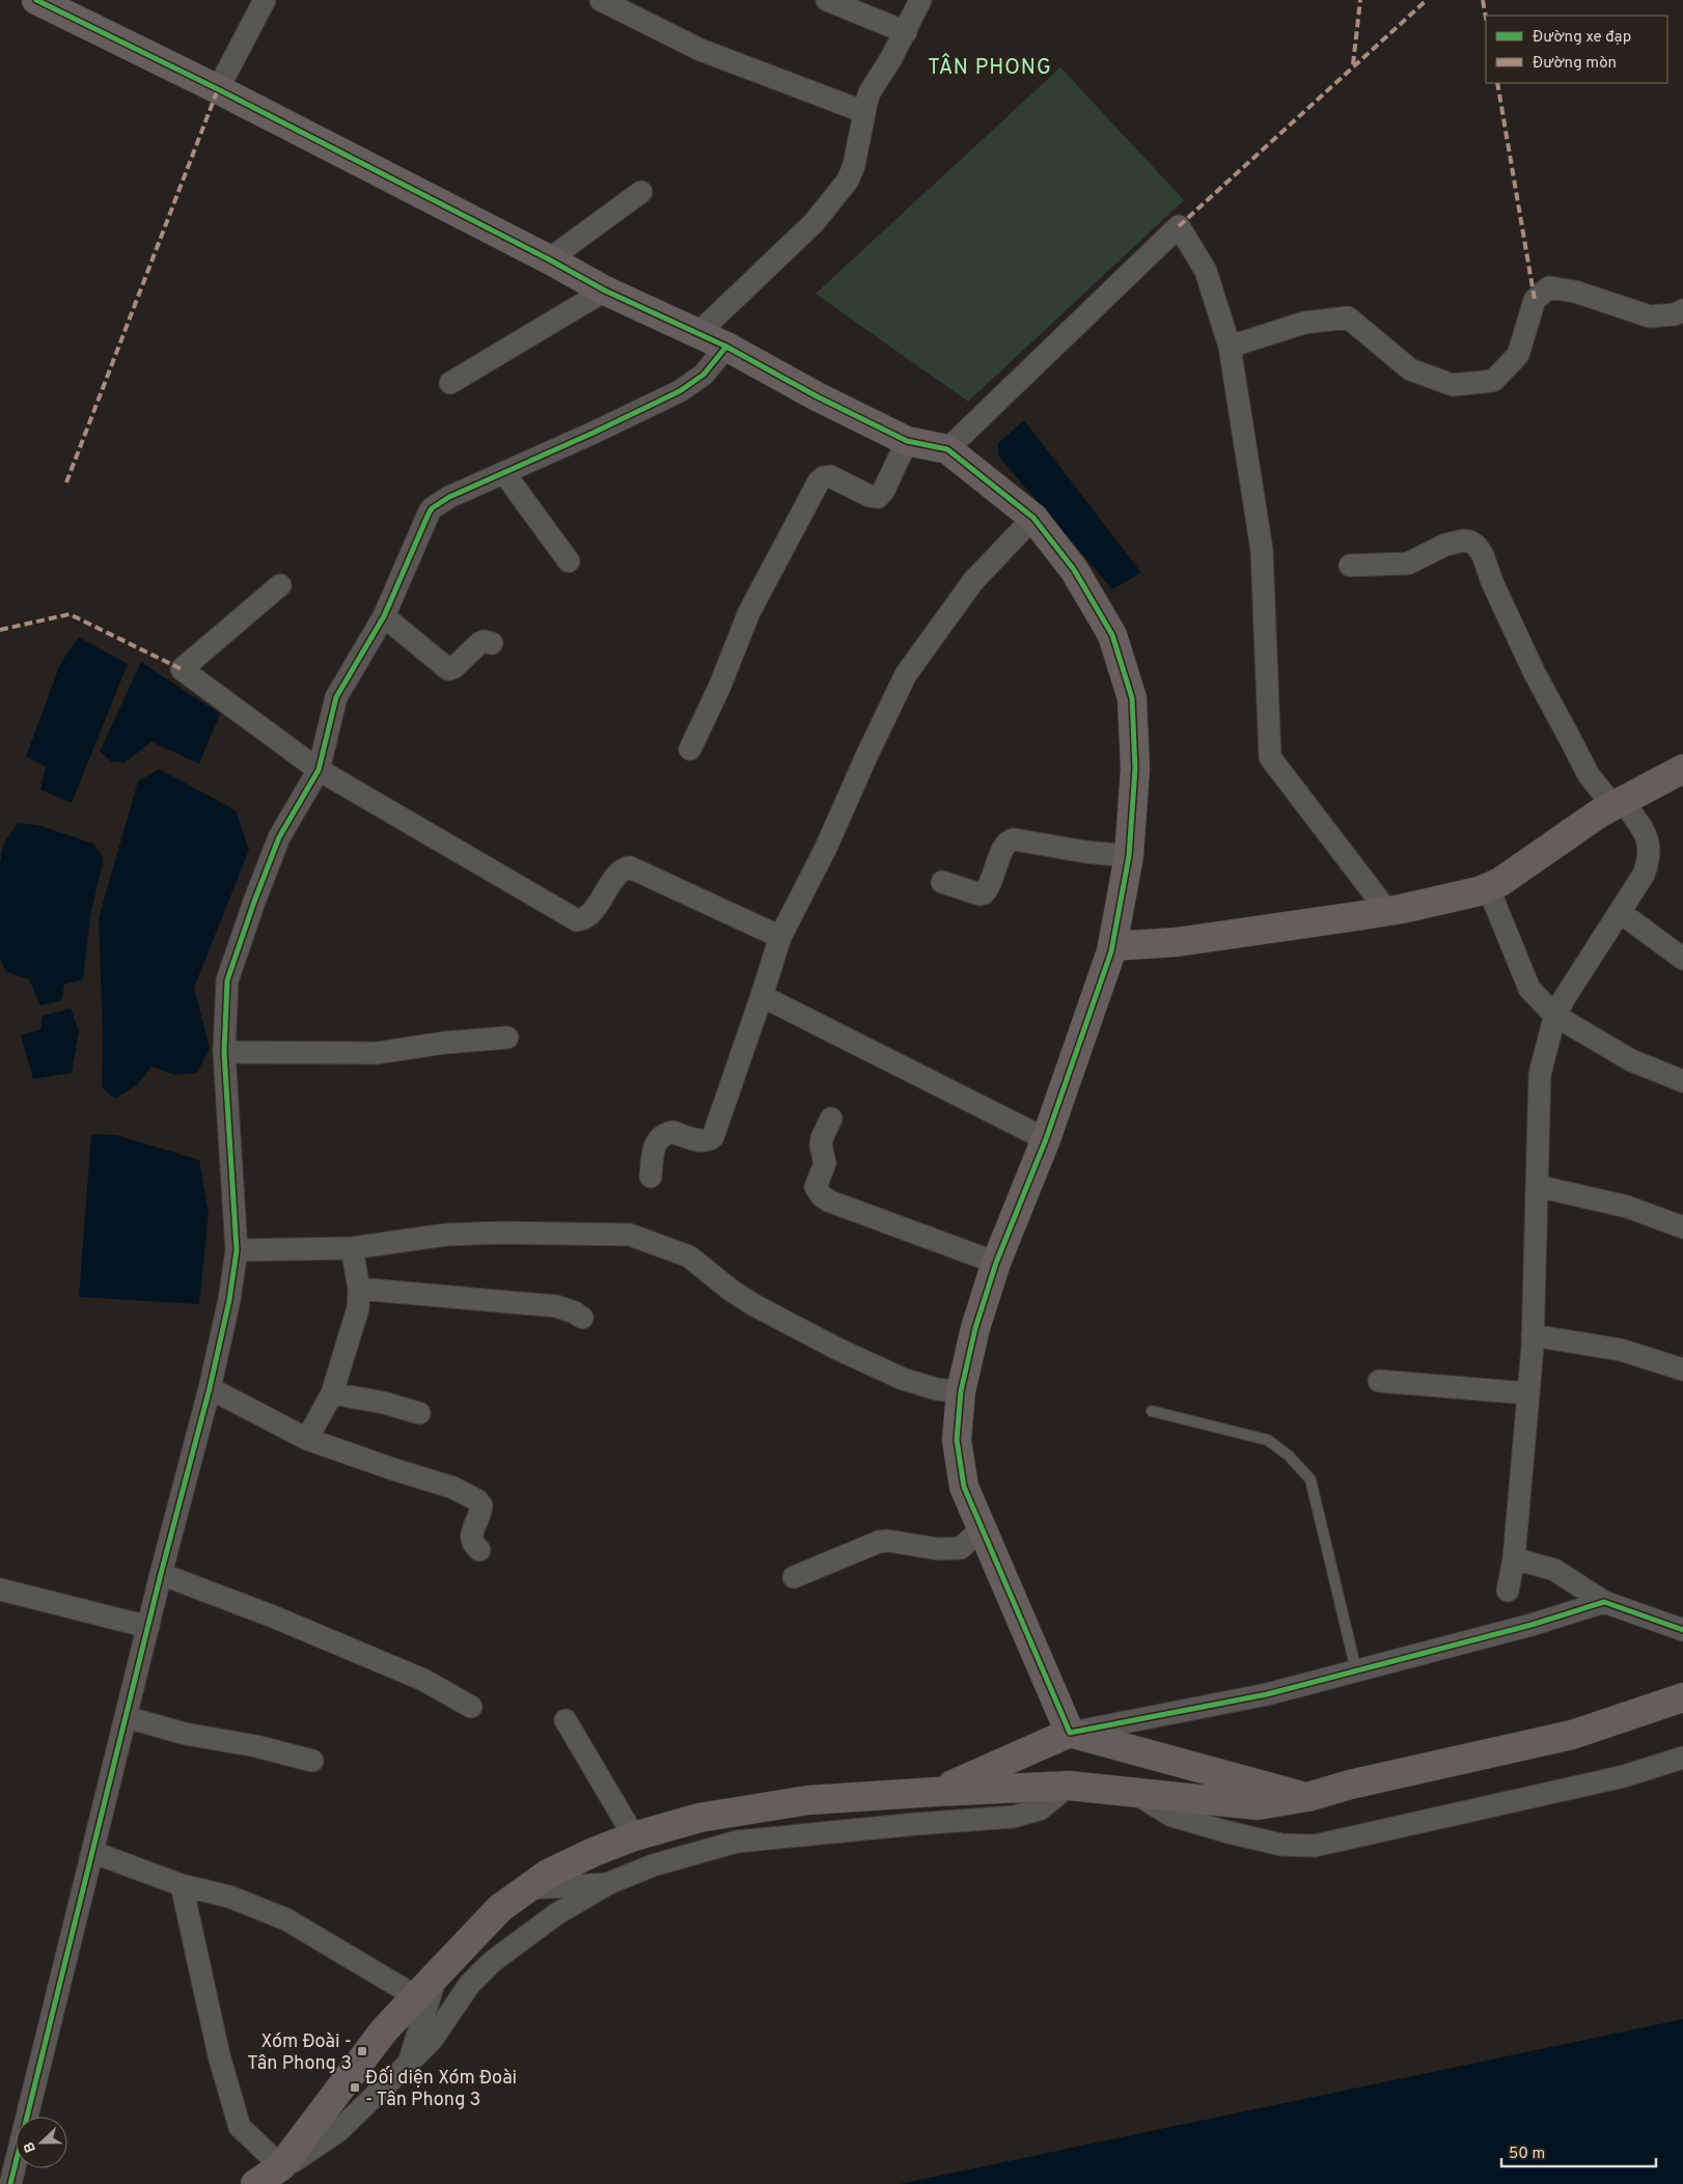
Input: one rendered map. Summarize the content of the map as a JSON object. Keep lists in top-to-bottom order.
{
  "districts": ["TÂN PHONG"],
  "places": {
    "transit": ["Xóm Đoài - Tân Phong 3", "Đối diện Xóm Đoài - Tân Phong 3"]
  },
  "legend": ["Đường xe đạp", "Đường mòn"],
  "scale_bar": "50 m",
  "north": "left"
}
